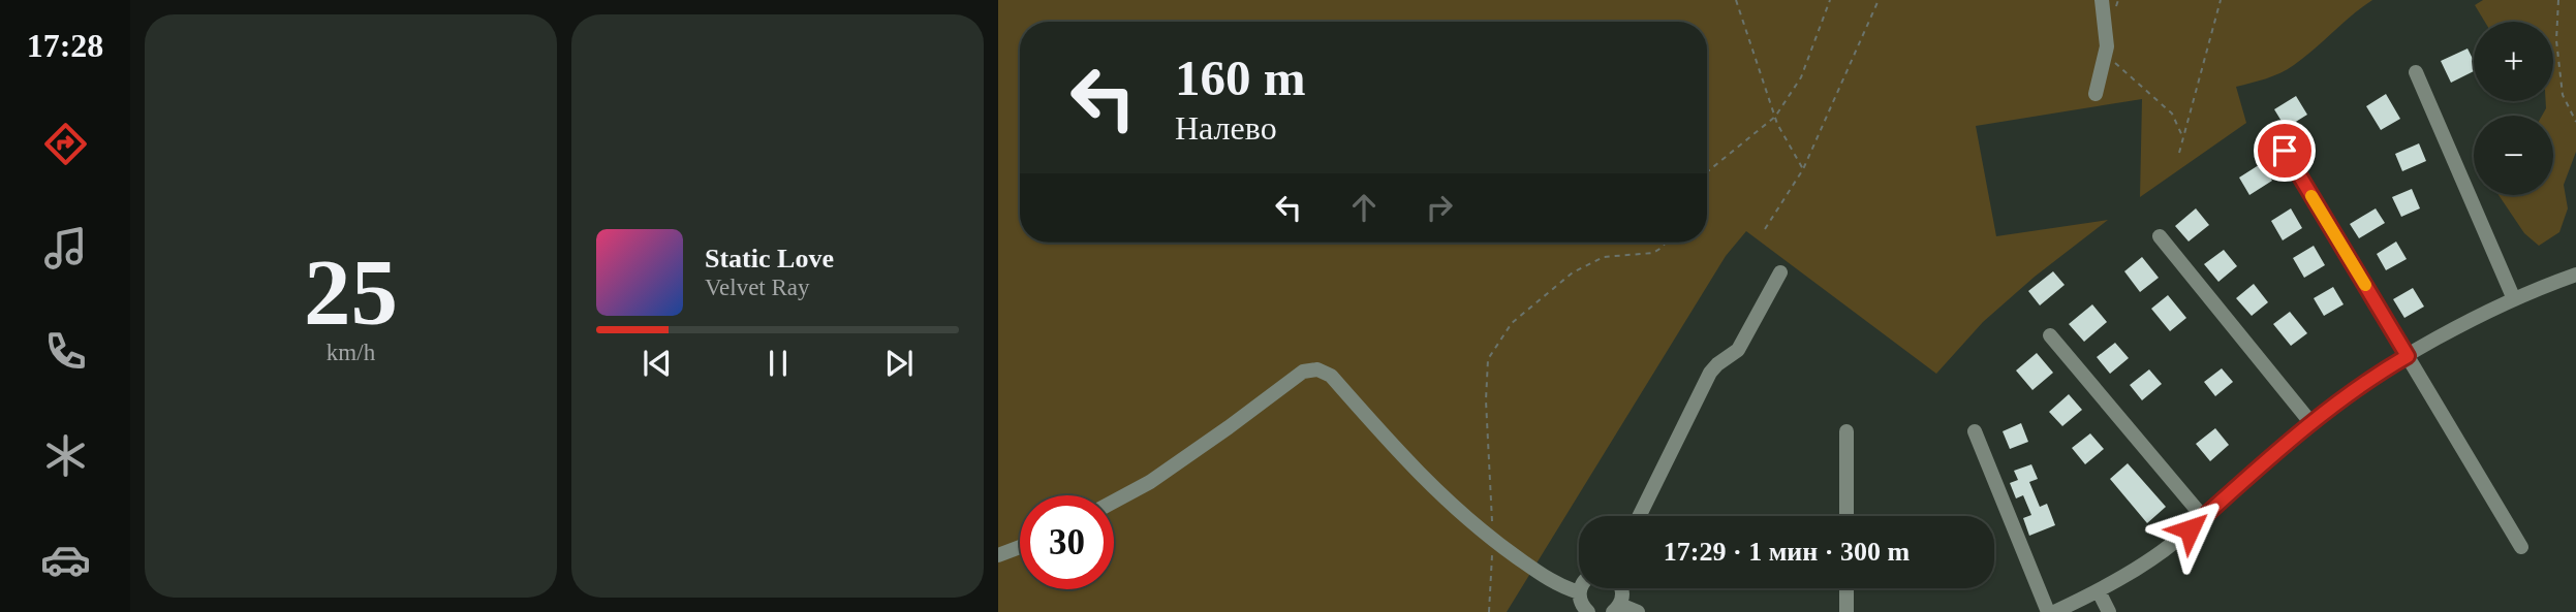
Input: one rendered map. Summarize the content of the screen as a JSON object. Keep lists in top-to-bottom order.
{
  "page": {
    "tabs": "17:28",
    "tile": ["25", "km/h"],
    "map_buttons": ["+", "−"],
    "turn": ["160 m", "Налево"],
    "song": ["Static Love", "Velvet Ray"],
    "limit": "30",
    "trip": "17:29 · 1 мин · 300 m"
  }
}
